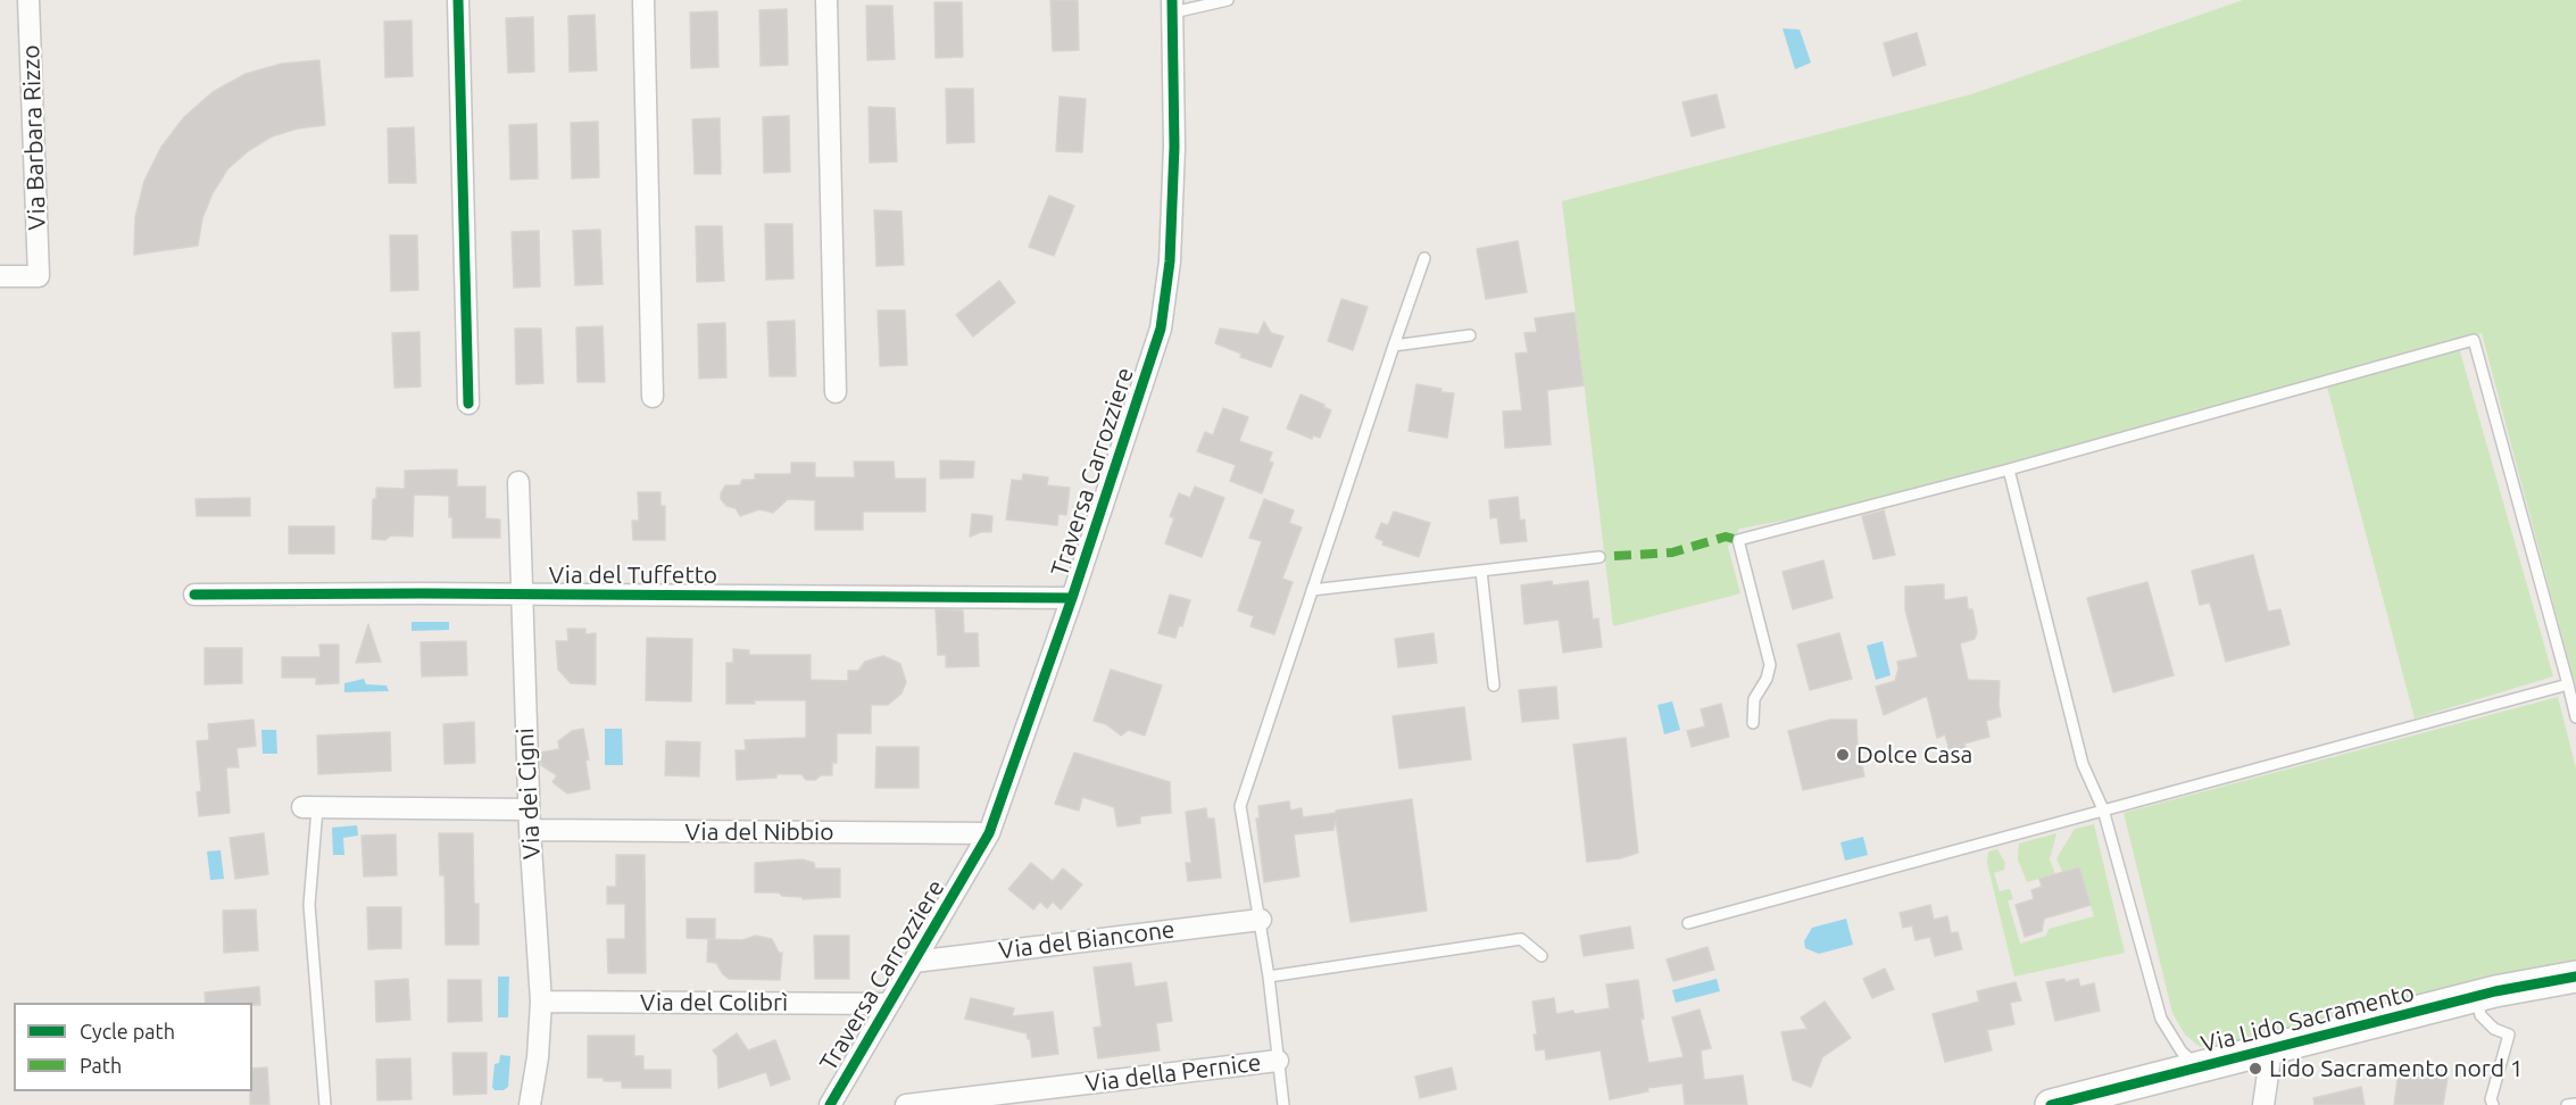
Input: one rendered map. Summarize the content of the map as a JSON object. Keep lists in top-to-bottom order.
{
  "streets": {
    "street": [
      "Via Barbara Rizzo",
      "Traversa Carrozziere",
      "Via del Tuffetto",
      "Via dei Cigni",
      "Via del Nibbio",
      "Via del Biancone",
      "Via del Colibrì",
      "Via Lido Sacramento",
      "Via della Pernice"
    ]
  },
  "crossings": [
    ["Traversa Carrozziere", "Via del Tuffetto"],
    ["Traversa Carrozziere", "Via del Nibbio"],
    ["Traversa Carrozziere", "Via del Biancone"],
    ["Traversa Carrozziere", "Via del Colibrì"],
    ["Via del Tuffetto", "Via dei Cigni"],
    ["Via dei Cigni", "Via del Nibbio"],
    ["Via dei Cigni", "Via del Colibrì"]
  ],
  "places": ["Dolce Casa", "Lido Sacramento nord 1"],
  "legend": ["Cycle path", "Path"]
}
